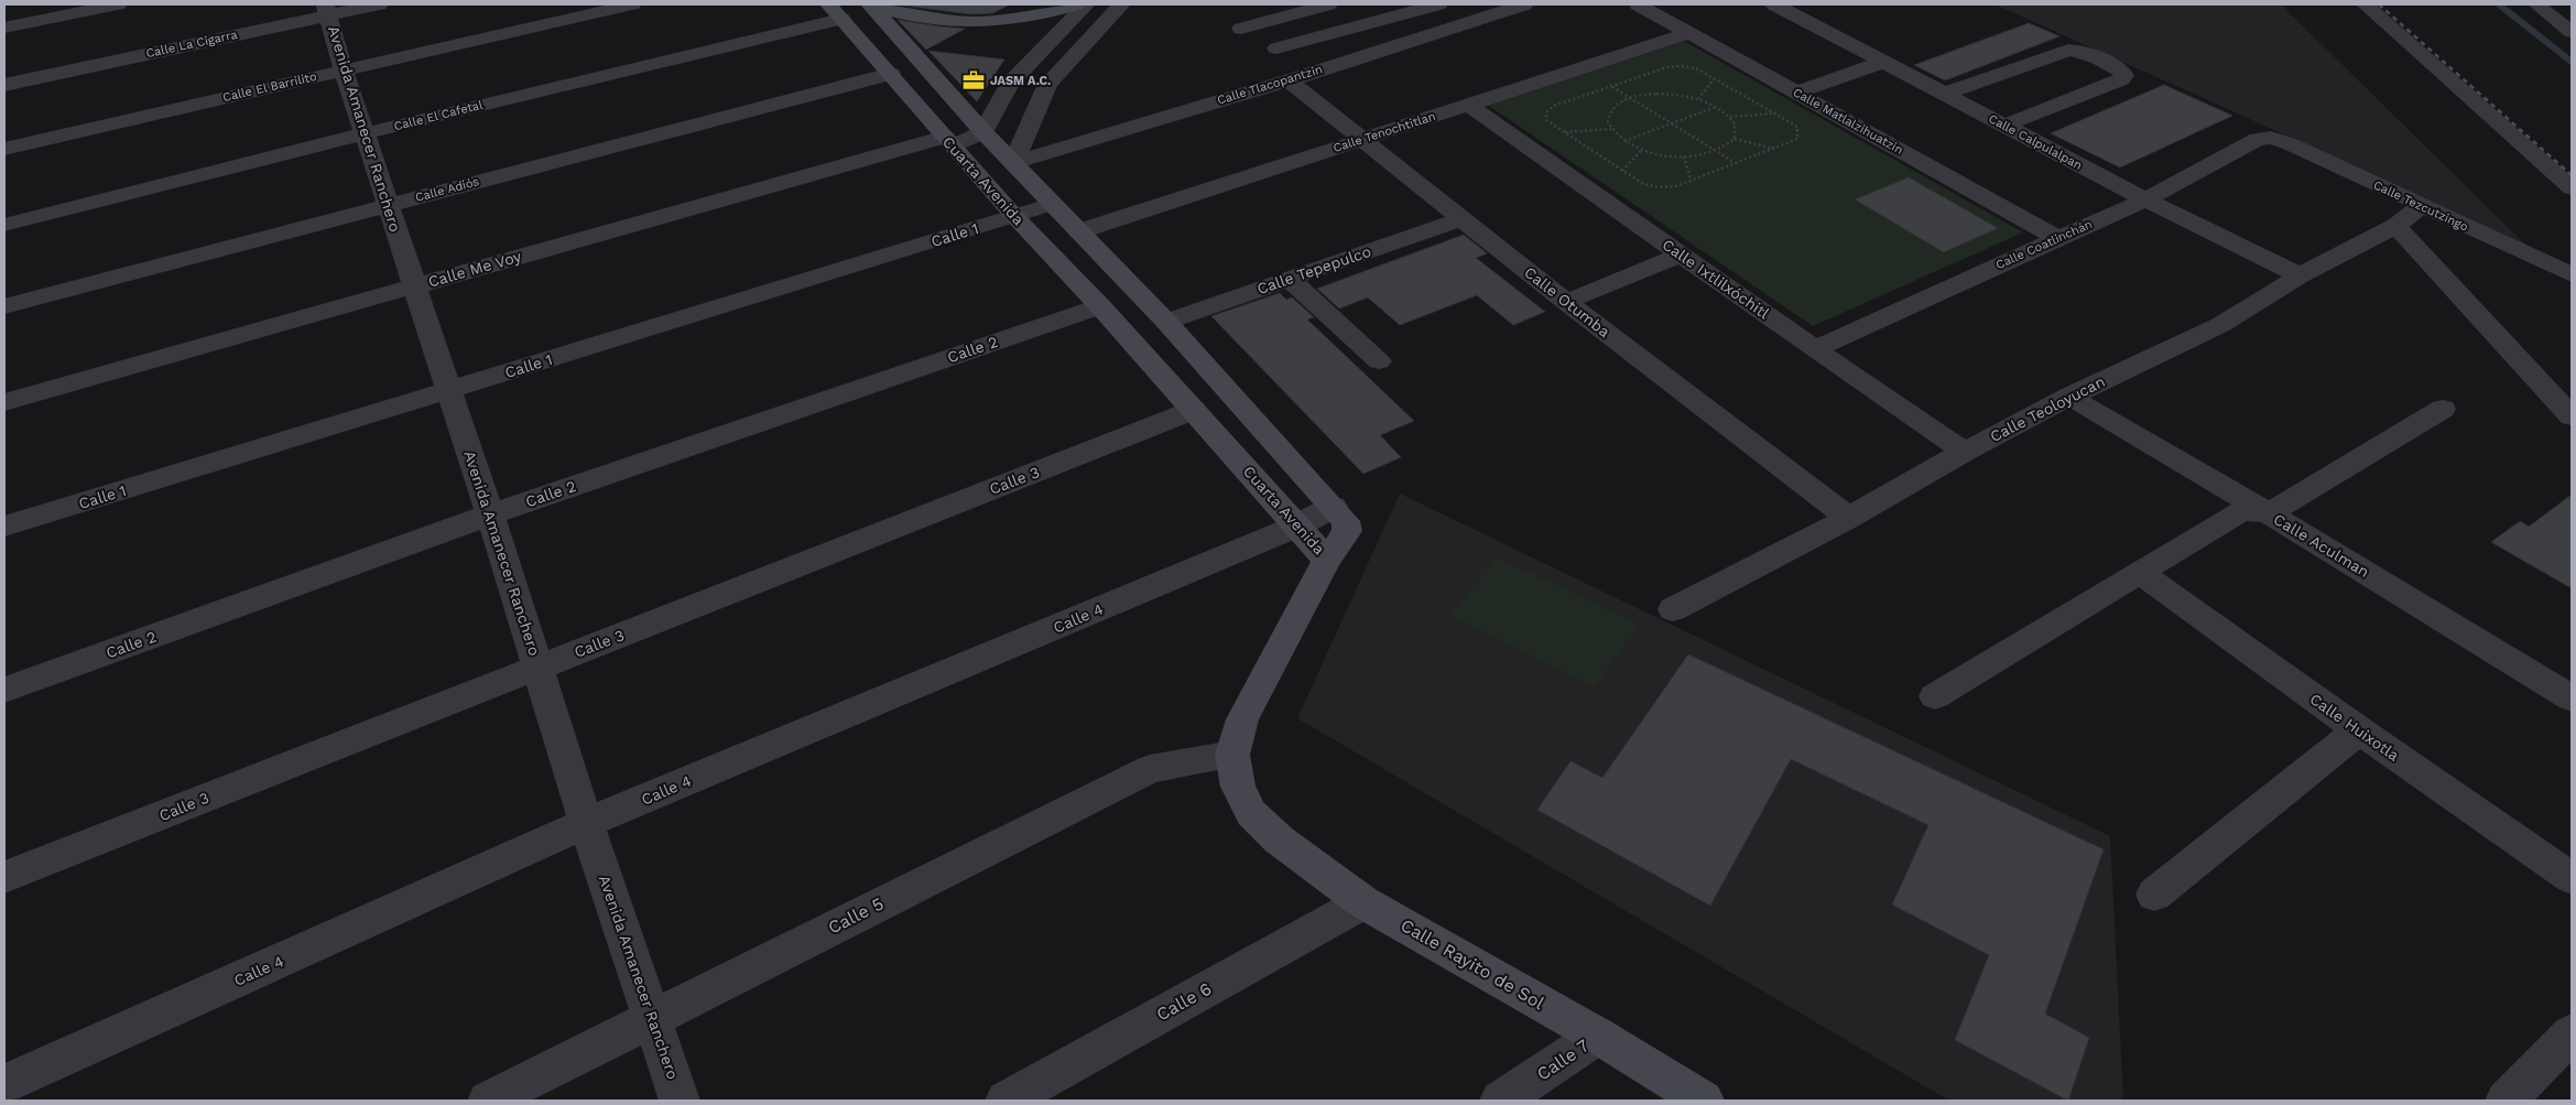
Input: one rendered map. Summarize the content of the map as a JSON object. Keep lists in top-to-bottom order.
{
  "streets": {
    "main road": ["Cuarta Avenida", "Calle Rayito de Sol"],
    "street": [
      "Calle La Cigarra",
      "Calle Tlacopantzin",
      "Calle El Barrilito",
      "Calle El Cafetal",
      "Calle Matlalzihuatzin",
      "Avenida Amanecer Ranchero",
      "Calle Tenochtitlan",
      "Calle Calpulalpan",
      "Calle Adiós",
      "Calle Tezcutzingo",
      "Calle 1",
      "Calle Coatlinchán",
      "Calle Me Voy",
      "Calle Tepepulco",
      "Calle Ixtlilxóchitl",
      "Calle Otumba",
      "Calle 2",
      "Calle Teoloyucan",
      "Calle 3",
      "Calle Aculman",
      "Calle 4",
      "Calle Huixotla",
      "Calle 5",
      "Calle 6",
      "Calle 7"
    ]
  },
  "crossings": [
    ["Calle La Cigarra", "Avenida Amanecer Ranchero"],
    ["Calle Tlacopantzin", "Cuarta Avenida"],
    ["Calle Tlacopantzin", "Calle Otumba"],
    ["Calle El Barrilito", "Avenida Amanecer Ranchero"],
    ["Calle El Cafetal", "Avenida Amanecer Ranchero"],
    ["Calle El Cafetal", "Cuarta Avenida"],
    ["Calle Matlalzihuatzin", "Calle Tenochtitlan"],
    ["Calle Matlalzihuatzin", "Calle Coatlinchán"],
    ["Avenida Amanecer Ranchero", "Calle Adiós"],
    ["Avenida Amanecer Ranchero", "Calle 1"],
    ["Avenida Amanecer Ranchero", "Calle Me Voy"],
    ["Avenida Amanecer Ranchero", "Calle 2"],
    ["Avenida Amanecer Ranchero", "Calle 3"],
    ["Avenida Amanecer Ranchero", "Calle 4"],
    ["Avenida Amanecer Ranchero", "Calle 5"],
    ["Calle Tenochtitlan", "Cuarta Avenida"],
    ["Calle Tenochtitlan", "Calle Ixtlilxóchitl"],
    ["Calle Tenochtitlan", "Calle Otumba"],
    ["Calle Calpulalpan", "Calle Coatlinchán"],
    ["Calle Calpulalpan", "Calle Teoloyucan"],
    ["Cuarta Avenida", "Calle Adiós"],
    ["Cuarta Avenida", "Calle 1"],
    ["Cuarta Avenida", "Calle Me Voy"],
    ["Cuarta Avenida", "Calle Tepepulco"],
    ["Cuarta Avenida", "Calle 2"],
    ["Cuarta Avenida", "Calle 3"],
    ["Cuarta Avenida", "Calle 4"],
    ["Calle Tezcutzingo", "Calle Coatlinchán"],
    ["Calle Tezcutzingo", "Calle Teoloyucan"],
    ["Calle Coatlinchán", "Calle Ixtlilxóchitl"],
    ["Calle Tepepulco", "Calle Otumba"],
    ["Calle Ixtlilxóchitl", "Calle Teoloyucan"],
    ["Calle Otumba", "Calle Teoloyucan"],
    ["Calle Teoloyucan", "Calle Aculman"],
    ["Calle 5", "Calle Rayito de Sol"],
    ["Calle Rayito de Sol", "Calle 6"],
    ["Calle Rayito de Sol", "Calle 7"]
  ],
  "places": {
    "office": ["JASM A.C."]
  }
}
